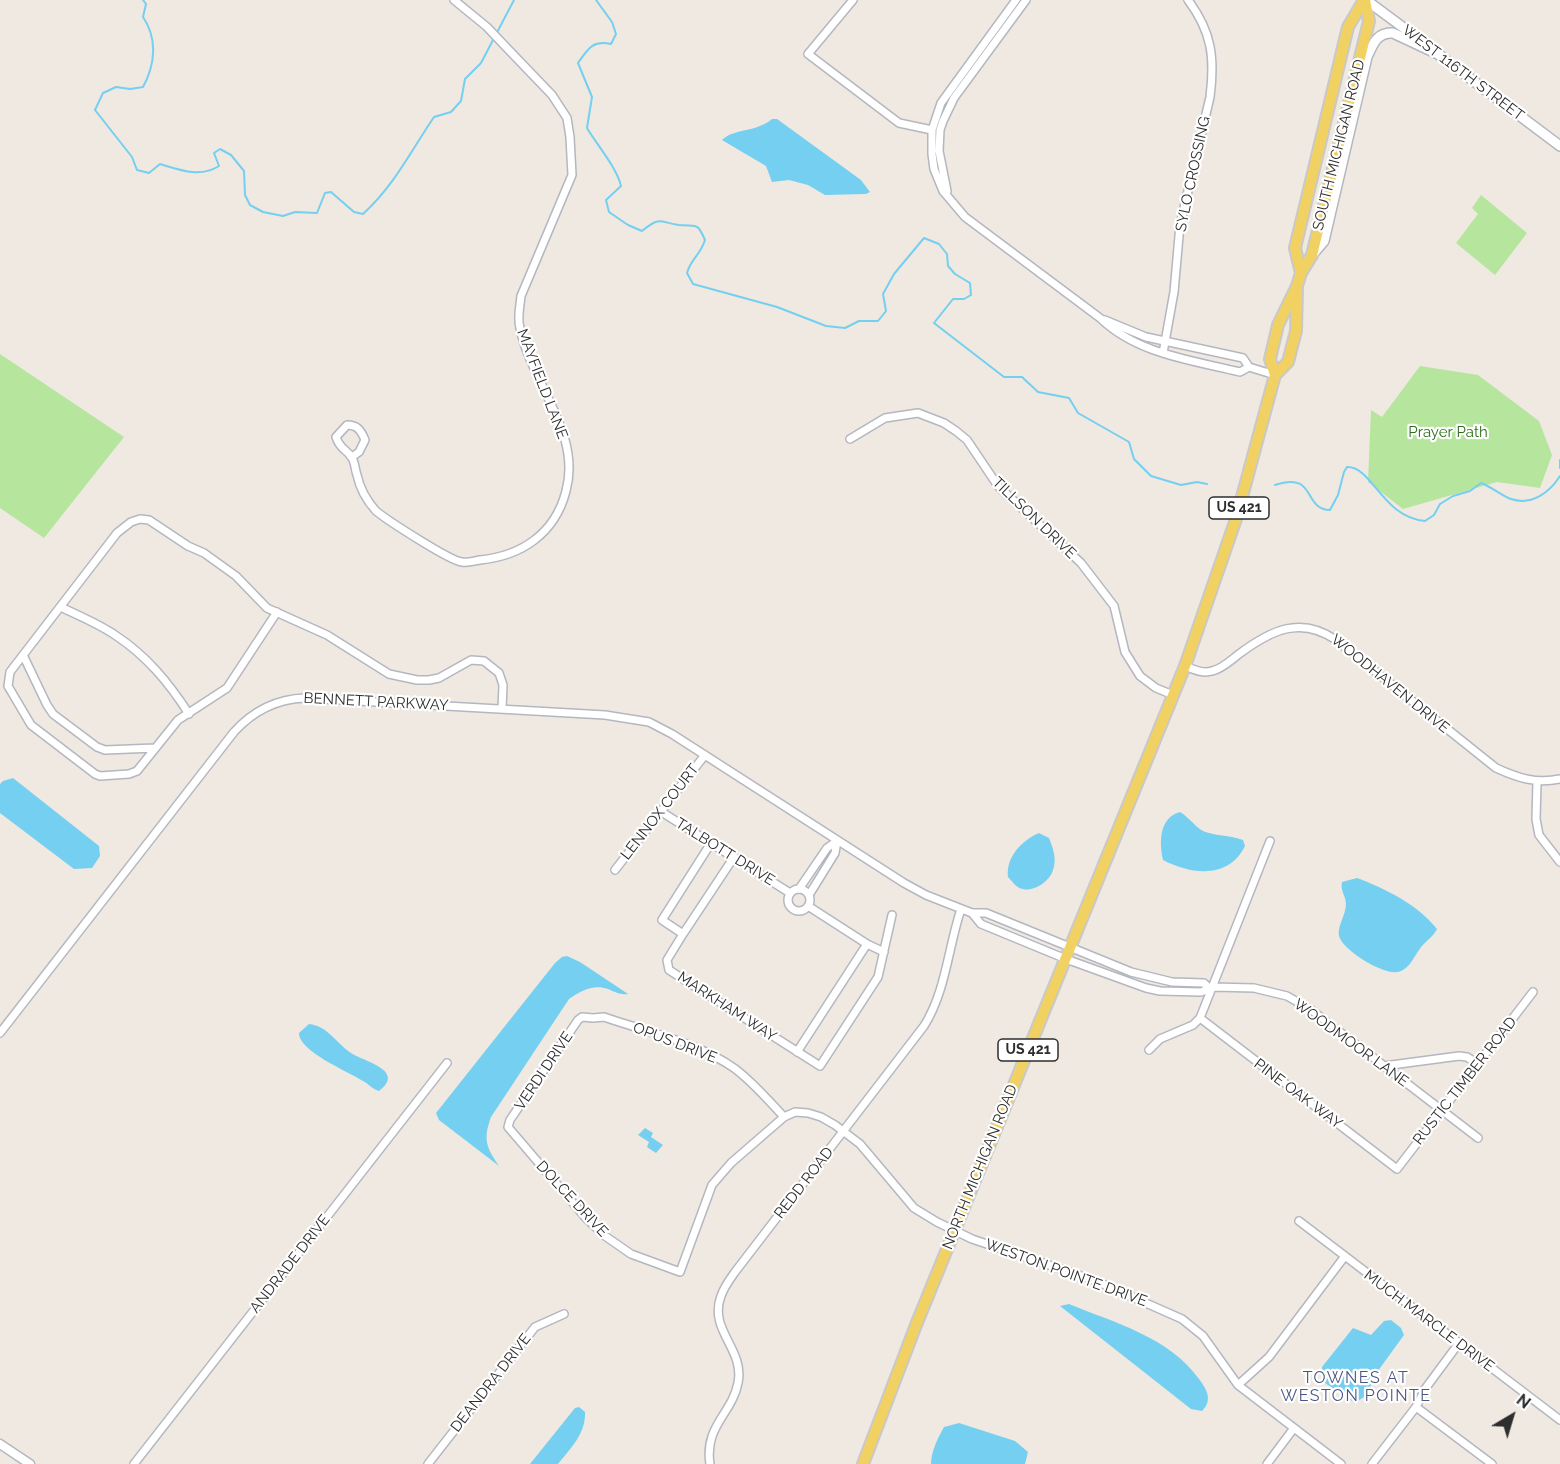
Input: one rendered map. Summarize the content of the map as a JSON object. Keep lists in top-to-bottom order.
{
  "streets": {
    "main road": [
      "WEST 116TH STREET",
      "SOUTH MICHIGAN ROAD",
      "US 421",
      "NORTH MICHIGAN ROAD"
    ],
    "street": [
      "SYLO CROSSING",
      "MAYFIELD LANE",
      "TILLSON DRIVE",
      "WOODHAVEN DRIVE",
      "BENNETT PARKWAY",
      "LENNOX COURT",
      "TALBOTT DRIVE",
      "MARKHAM WAY",
      "OPUS DRIVE",
      "WOODMOOR LANE",
      "VERDI DRIVE",
      "RUSTIC TIMBER ROAD",
      "PINE OAK WAY",
      "REDD ROAD",
      "DOLCE DRIVE",
      "ANDRADE DRIVE",
      "WESTON POINTE DRIVE",
      "MUCH MARCLE DRIVE",
      "DEANDRA DRIVE"
    ]
  },
  "crossings": [
    ["WEST 116TH STREET", "SOUTH MICHIGAN ROAD"],
    ["SOUTH MICHIGAN ROAD", "NORTH MICHIGAN ROAD"],
    ["TILLSON DRIVE", "NORTH MICHIGAN ROAD"],
    ["WOODHAVEN DRIVE", "NORTH MICHIGAN ROAD"],
    ["BENNETT PARKWAY", "LENNOX COURT"],
    ["BENNETT PARKWAY", "WOODMOOR LANE"],
    ["BENNETT PARKWAY", "NORTH MICHIGAN ROAD"],
    ["BENNETT PARKWAY", "REDD ROAD"],
    ["LENNOX COURT", "TALBOTT DRIVE"],
    ["TALBOTT DRIVE", "MARKHAM WAY"],
    ["OPUS DRIVE", "VERDI DRIVE"],
    ["OPUS DRIVE", "DOLCE DRIVE"],
    ["OPUS DRIVE", "WESTON POINTE DRIVE"],
    ["WOODMOOR LANE", "RUSTIC TIMBER ROAD"],
    ["WOODMOOR LANE", "NORTH MICHIGAN ROAD"],
    ["VERDI DRIVE", "DOLCE DRIVE"],
    ["RUSTIC TIMBER ROAD", "PINE OAK WAY"],
    ["NORTH MICHIGAN ROAD", "WESTON POINTE DRIVE"],
    ["REDD ROAD", "WESTON POINTE DRIVE"],
    ["DOLCE DRIVE", "WESTON POINTE DRIVE"]
  ],
  "districts": ["TOWNES AT WESTON POINTE"],
  "parks": ["Prayer Path"],
  "north": "top right"
}
